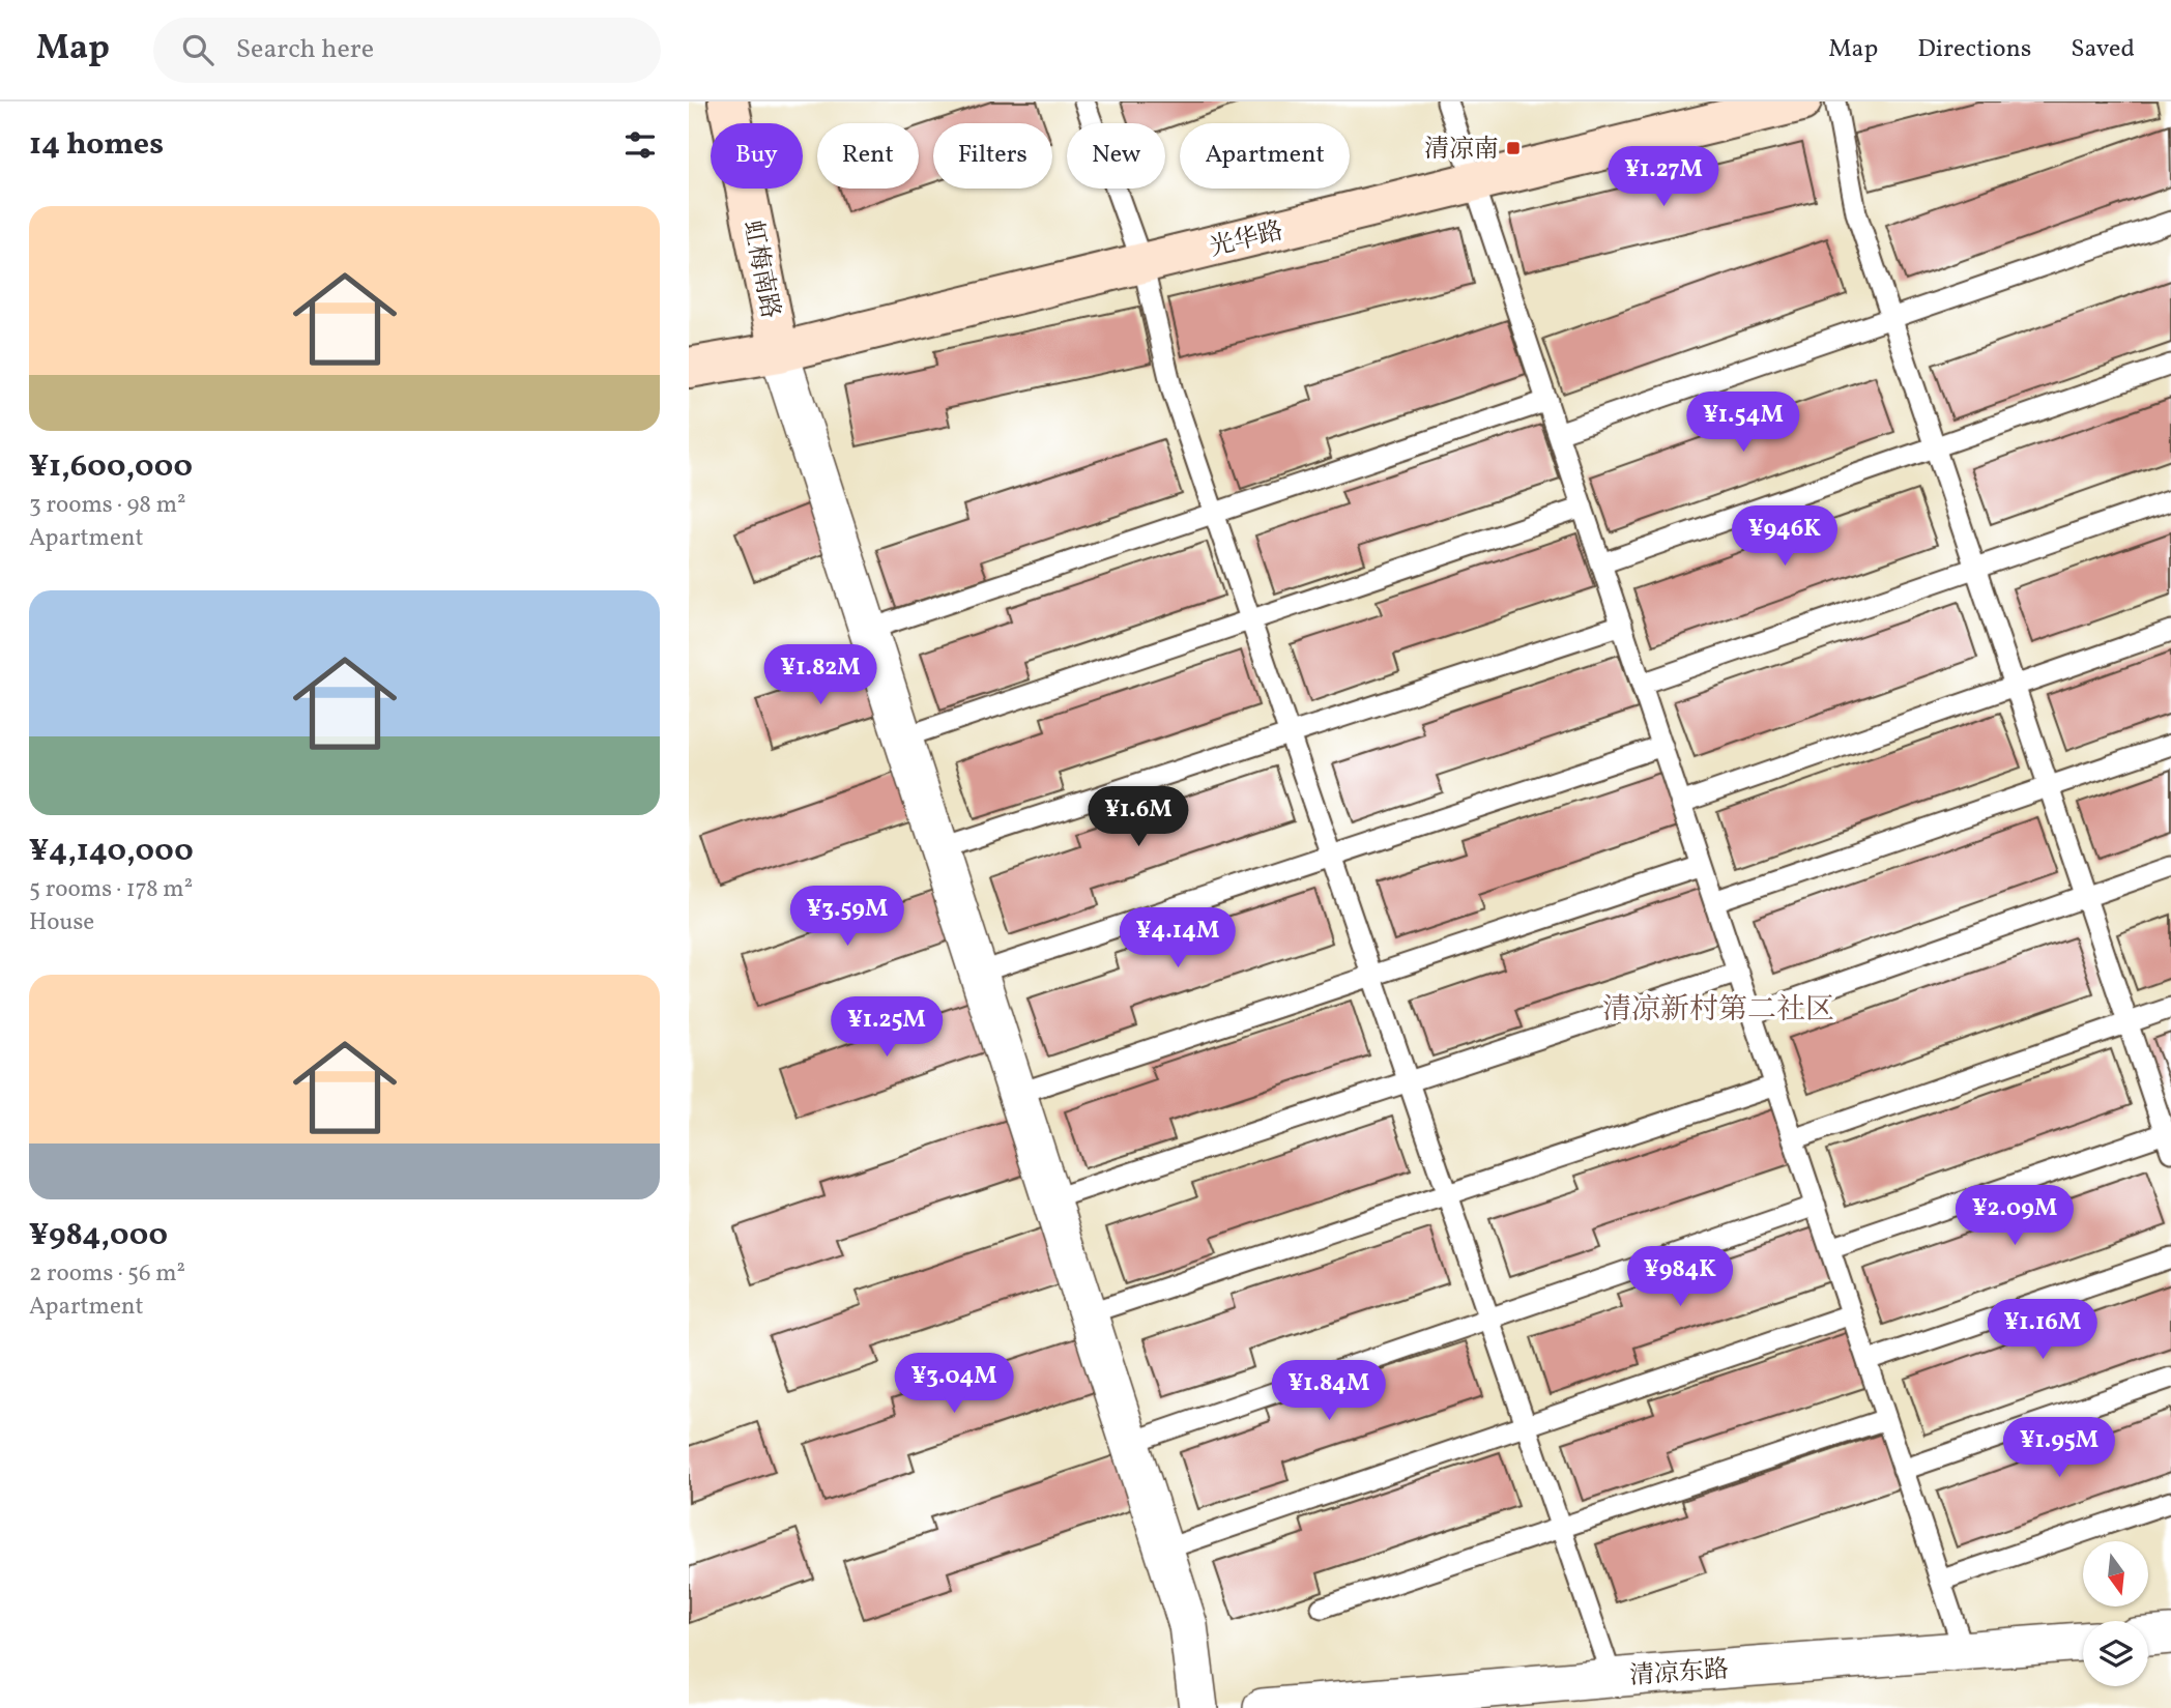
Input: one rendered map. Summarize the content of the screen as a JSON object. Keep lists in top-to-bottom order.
{
  "streets": {
    "main road": ["光华路", "虹梅南路"],
    "street": ["清凉东路"]
  },
  "crossings": [
    ["光华路", "虹梅南路"]
  ],
  "districts": ["清凉新村第二社区"],
  "places": {
    "transit": ["清凉南"]
  },
  "north": "bottom",
  "page": {
    "header": "Map",
    "search": "Search here",
    "nav": ["Map", "Directions", "Saved"],
    "heading": "14 homes",
    "chip": [
      "Buy",
      "Rent",
      "Filters",
      "New",
      "Apartment"
    ],
    "price": [
      "¥1.27M",
      "¥1.54M",
      "¥946K",
      "¥1.82M",
      "¥1.6M",
      "¥3.59M",
      "¥4.14M",
      "¥1.25M",
      "¥2.09M",
      "¥984K",
      "¥1.16M",
      "¥3.04M",
      "¥1.84M",
      "¥1.95M"
    ],
    "list": [
      {
        "name": "¥1,600,000",
        "note": "3 rooms · 98 m² · Apartment"
      },
      {
        "name": "¥4,140,000",
        "note": "5 rooms · 178 m² · House"
      },
      {
        "name": "¥984,000",
        "note": "2 rooms · 56 m² · Apartment"
      }
    ]
  }
}
